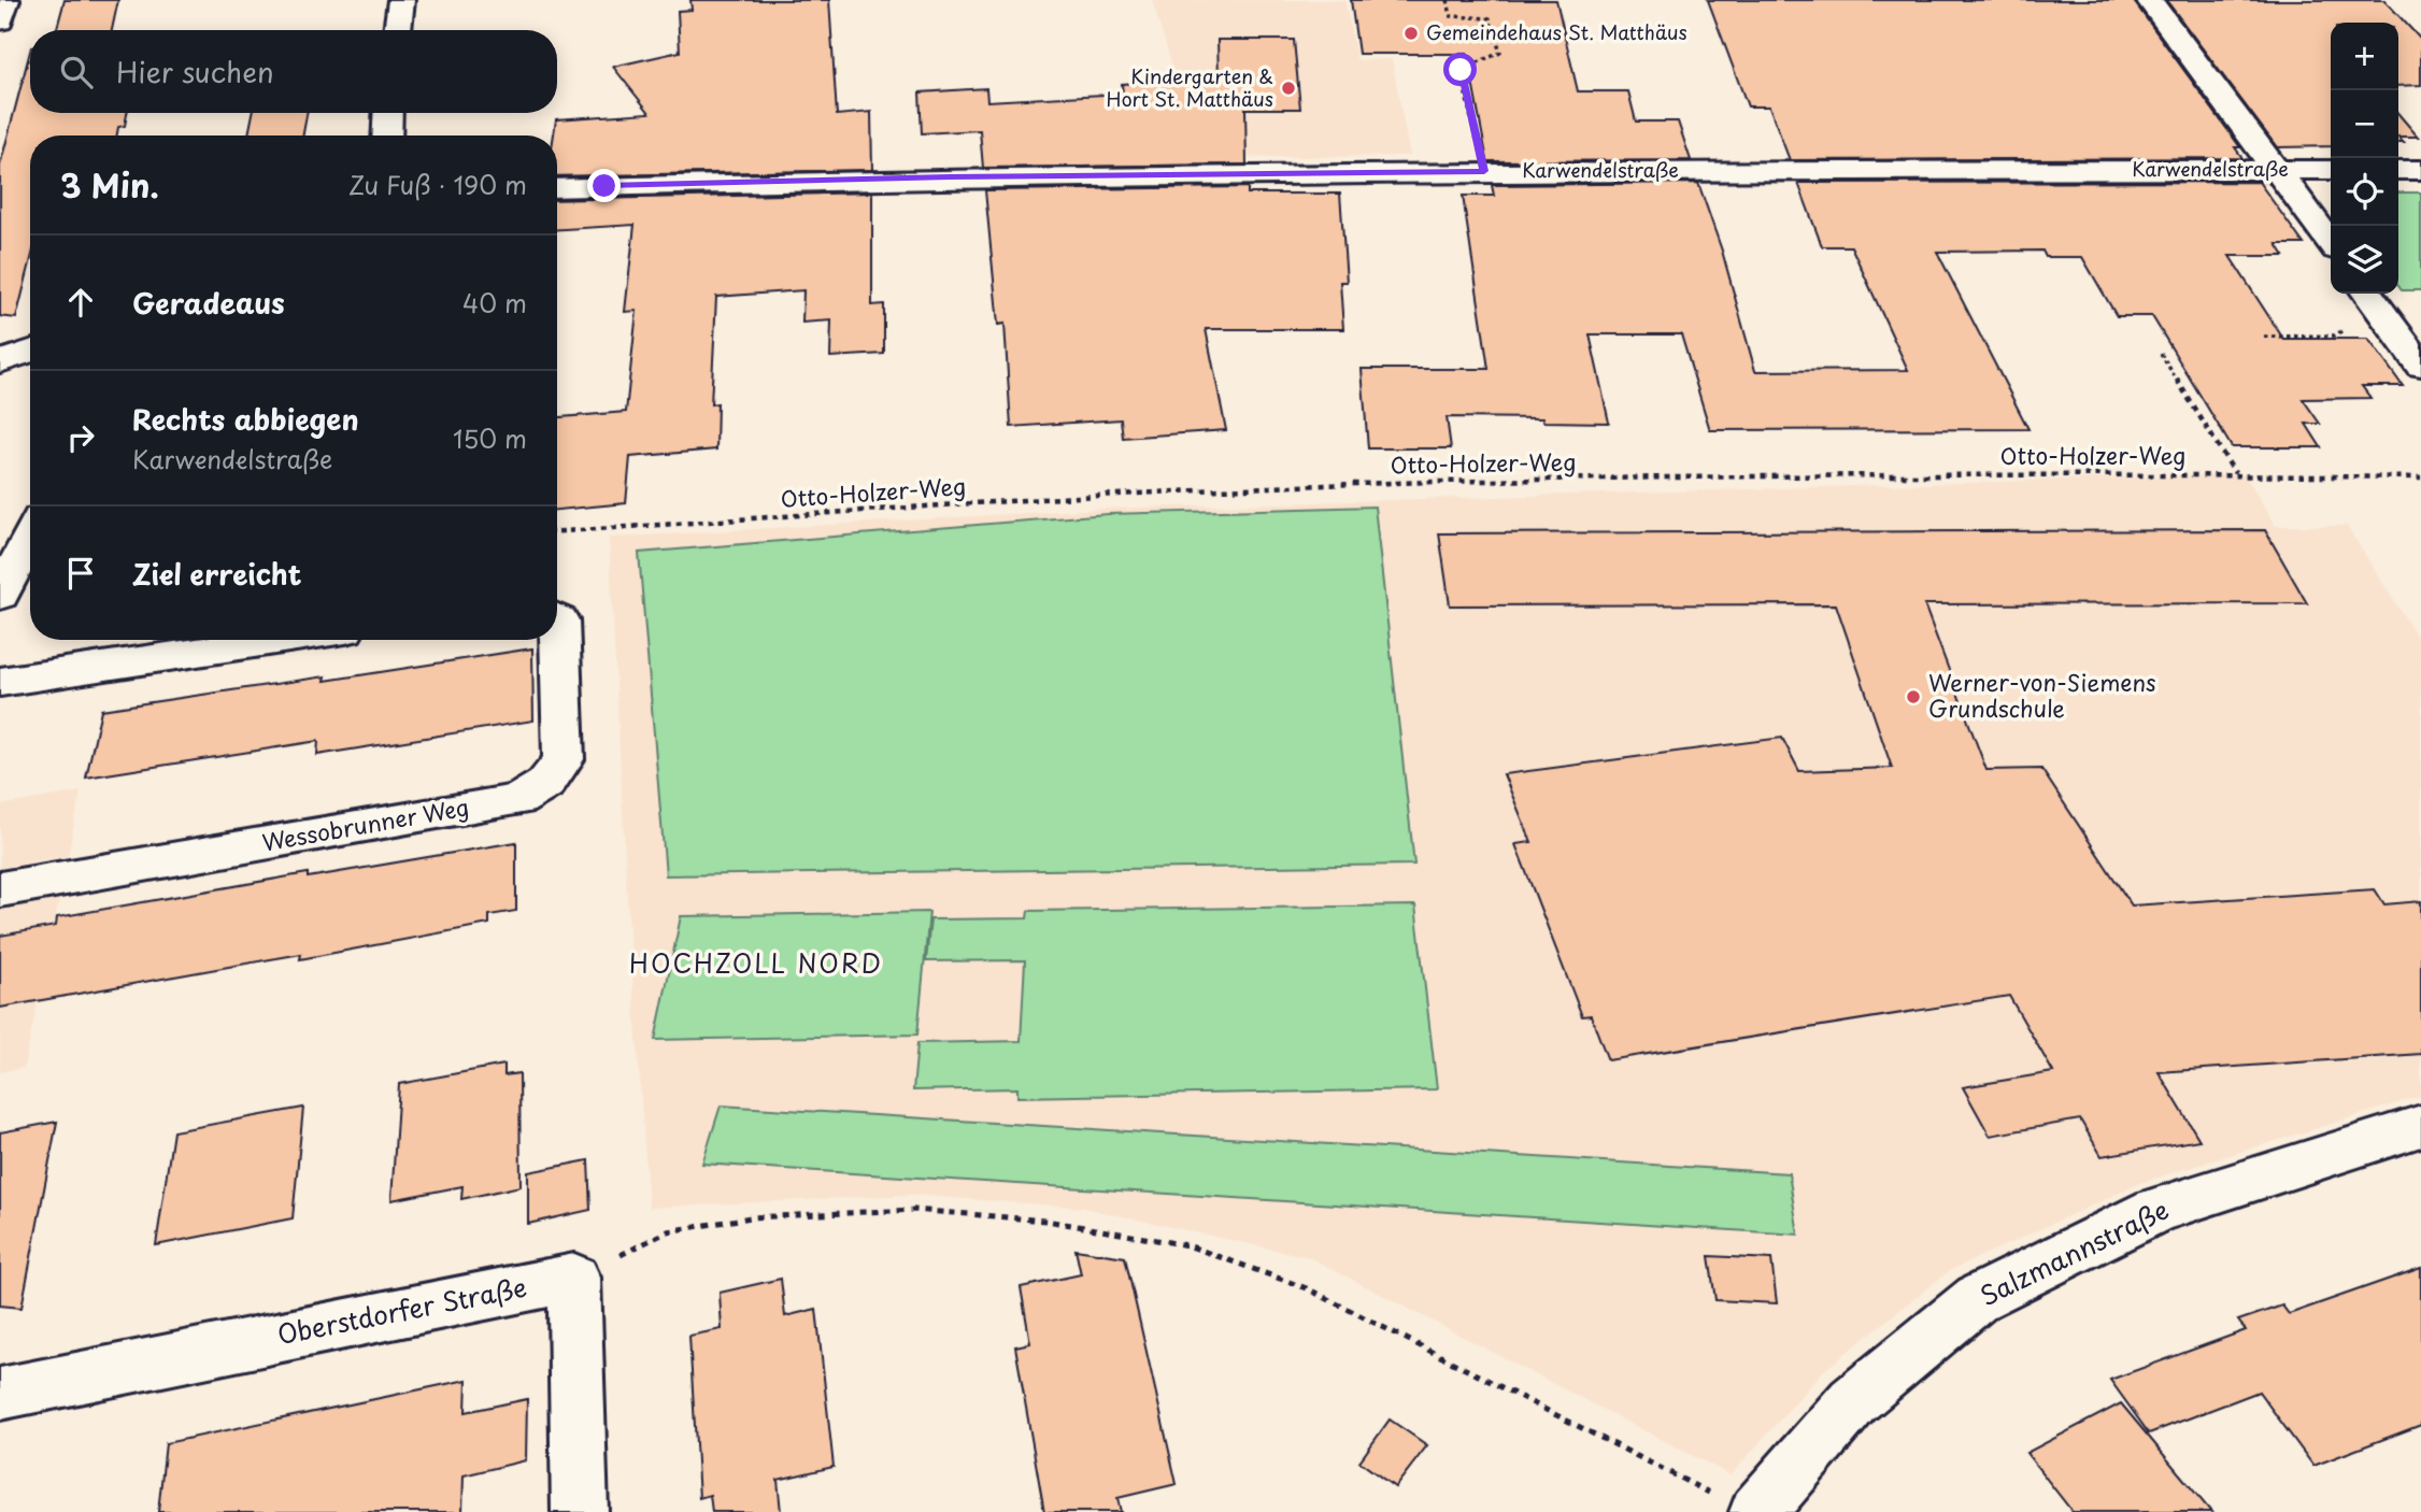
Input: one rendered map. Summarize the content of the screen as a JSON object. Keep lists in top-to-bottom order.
{
  "streets": {
    "street": [
      "Karwendelstraße",
      "Wessobrunner Weg",
      "Salzmannstraße",
      "Oberstdorfer Straße"
    ],
    "path": ["Otto-Holzer-Weg"]
  },
  "districts": ["HOCHZOLL NORD"],
  "places": ["Gemeindehaus St. Matthäus", "Kindergarten & Hort St. Matthäus", "Werner-von-Siemens Grundschule"],
  "page": {
    "map_buttons": ["+", "−"],
    "search": "Hier suchen",
    "heading": ["3 Min.", "Zu Fuß · 190 m"],
    "list": [
      ["Geradeaus", "40 m"],
      ["Rechts abbiegen", "Karwendelstraße", "150 m"],
      "Ziel erreicht"
    ]
  }
}
